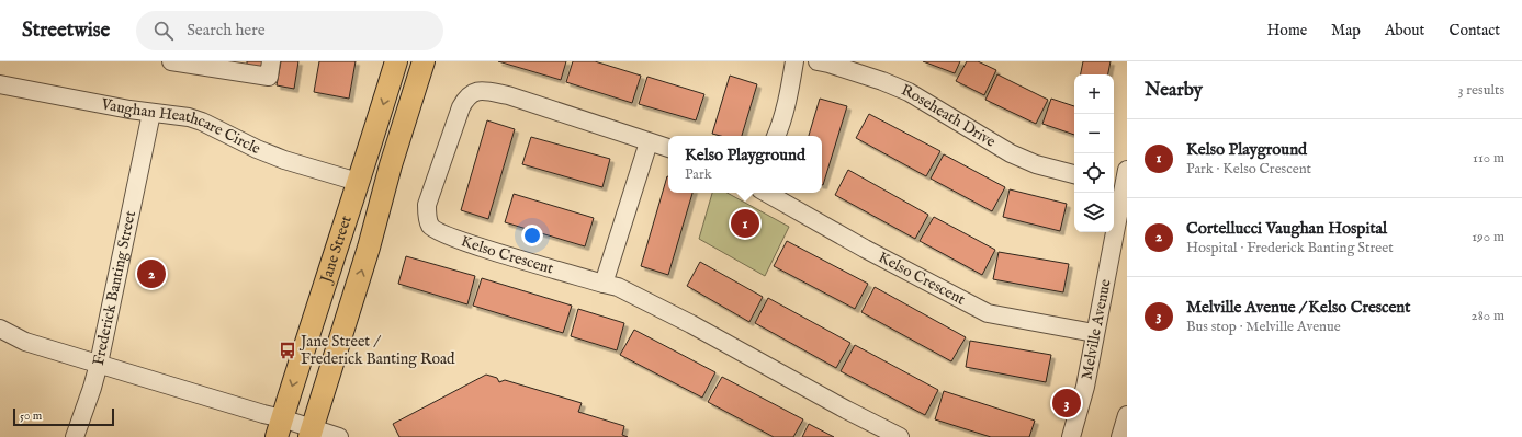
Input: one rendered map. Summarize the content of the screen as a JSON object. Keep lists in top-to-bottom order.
{
  "streets": {
    "main road": ["Jane Street"],
    "street": [
      "Roseheath Drive",
      "Vaughan Heathcare Circle",
      "Kelso Crescent",
      "Frederick Banting Street",
      "Melville Avenue"
    ]
  },
  "crossings": [
    ["Vaughan Heathcare Circle", "Jane Street"],
    ["Vaughan Heathcare Circle", "Frederick Banting Street"],
    ["Jane Street", "Frederick Banting Street"],
    ["Kelso Crescent", "Melville Avenue"]
  ],
  "places": {
    "bus stop": ["Jane Street / Frederick Banting Road"]
  },
  "scale_bar": "50 m",
  "page": {
    "header": "Streetwise",
    "search": "Search here",
    "nav": [
      "Home",
      "Map",
      "About",
      "Contact"
    ],
    "heading": ["Nearby", "3 results"],
    "map_buttons": ["+", "−"],
    "list": [
      {
        "mark": "1",
        "name": "Kelso Playground",
        "note": "Park · Kelso Crescent",
        "value": "110 m"
      },
      {
        "mark": "2",
        "name": "Cortellucci Vaughan Hospital",
        "note": "Hospital · Frederick Banting Street",
        "value": "190 m"
      },
      {
        "mark": "3",
        "name": "Melville Avenue / Kelso Crescent",
        "note": "Bus stop · Melville Avenue",
        "value": "280 m"
      }
    ],
    "popup": ["Kelso Playground", "Park"],
    "pins": ["1", "2", "3"],
    "scale": "50 m"
  }
}
